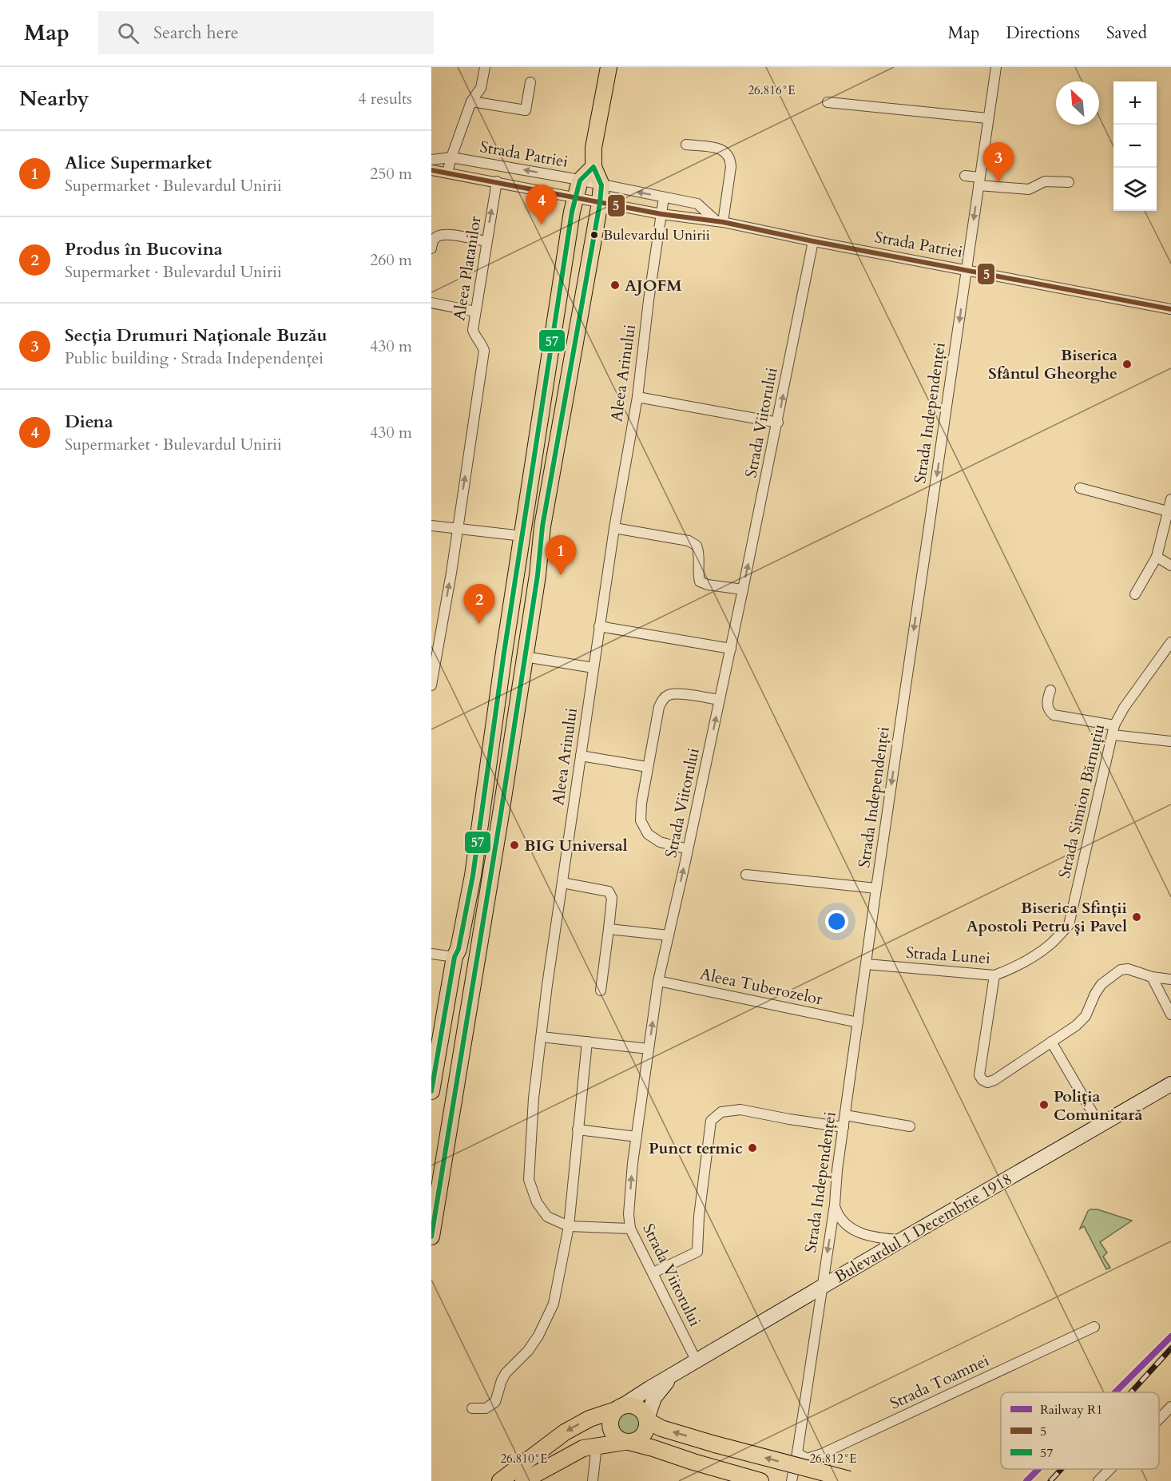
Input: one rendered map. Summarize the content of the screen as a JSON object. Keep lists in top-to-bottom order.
{
  "streets": {
    "main road": ["Bulevardul 1 Decembrie 1918"],
    "street": [
      "Strada Patriei",
      "Aleea Platanilor",
      "Aleea Arinului",
      "Strada Independenței",
      "Strada Viitorului",
      "Strada Simion Bărnuțiu",
      "Strada Lunei",
      "Aleea Tuberozelor",
      "Strada Toamnei"
    ]
  },
  "crossings": [
    ["Strada Patriei", "Aleea Platanilor"],
    ["Strada Patriei", "Aleea Arinului"],
    ["Strada Patriei", "Strada Independenței"],
    ["Strada Patriei", "Strada Viitorului"],
    ["Aleea Arinului", "Strada Viitorului"],
    ["Strada Independenței", "Strada Lunei"],
    ["Strada Independenței", "Aleea Tuberozelor"],
    ["Strada Independenței", "Bulevardul 1 Decembrie 1918"],
    ["Strada Independenței", "Strada Toamnei"],
    ["Strada Viitorului", "Aleea Tuberozelor"],
    ["Strada Viitorului", "Bulevardul 1 Decembrie 1918"],
    ["Strada Simion Bărnuțiu", "Strada Lunei"]
  ],
  "one_way": ["Aleea Platanilor", "Strada Independenței", "Strada Viitorului"],
  "places": [
    "Bulevardul Unirii",
    "AJOFM",
    "Biserica Sfântul Gheorghe",
    "BIG Universal",
    "Biserica Sfinții Apostoli Petru și Pavel",
    "Poliția Comunitară",
    "Punct termic"
  ],
  "lines": ["transit line 57", "transit line 5", "rail line R1"],
  "legend": ["Railway R1", "5", "57"],
  "north": "top left",
  "page": {
    "header": "Map",
    "search": "Search here",
    "nav": ["Map", "Directions", "Saved"],
    "heading": ["Nearby", "4 results"],
    "map_buttons": ["+", "−"],
    "list": [
      {
        "mark": "1",
        "name": "Alice Supermarket",
        "note": "Supermarket · Bulevardul Unirii",
        "value": "250 m"
      },
      {
        "mark": "2",
        "name": "Produs în Bucovina",
        "note": "Supermarket · Bulevardul Unirii",
        "value": "260 m"
      },
      {
        "mark": "3",
        "name": "Secția Drumuri Naționale Buzău",
        "note": "Public building · Strada Independenței",
        "value": "430 m"
      },
      {
        "mark": "4",
        "name": "Diena",
        "note": "Supermarket · Bulevardul Unirii",
        "value": "430 m"
      }
    ],
    "pins": [
      "3",
      "4",
      "1",
      "2"
    ]
  },
  "coordinates": ["26.816°E", "26.810°E", "26.812°E"]
}
